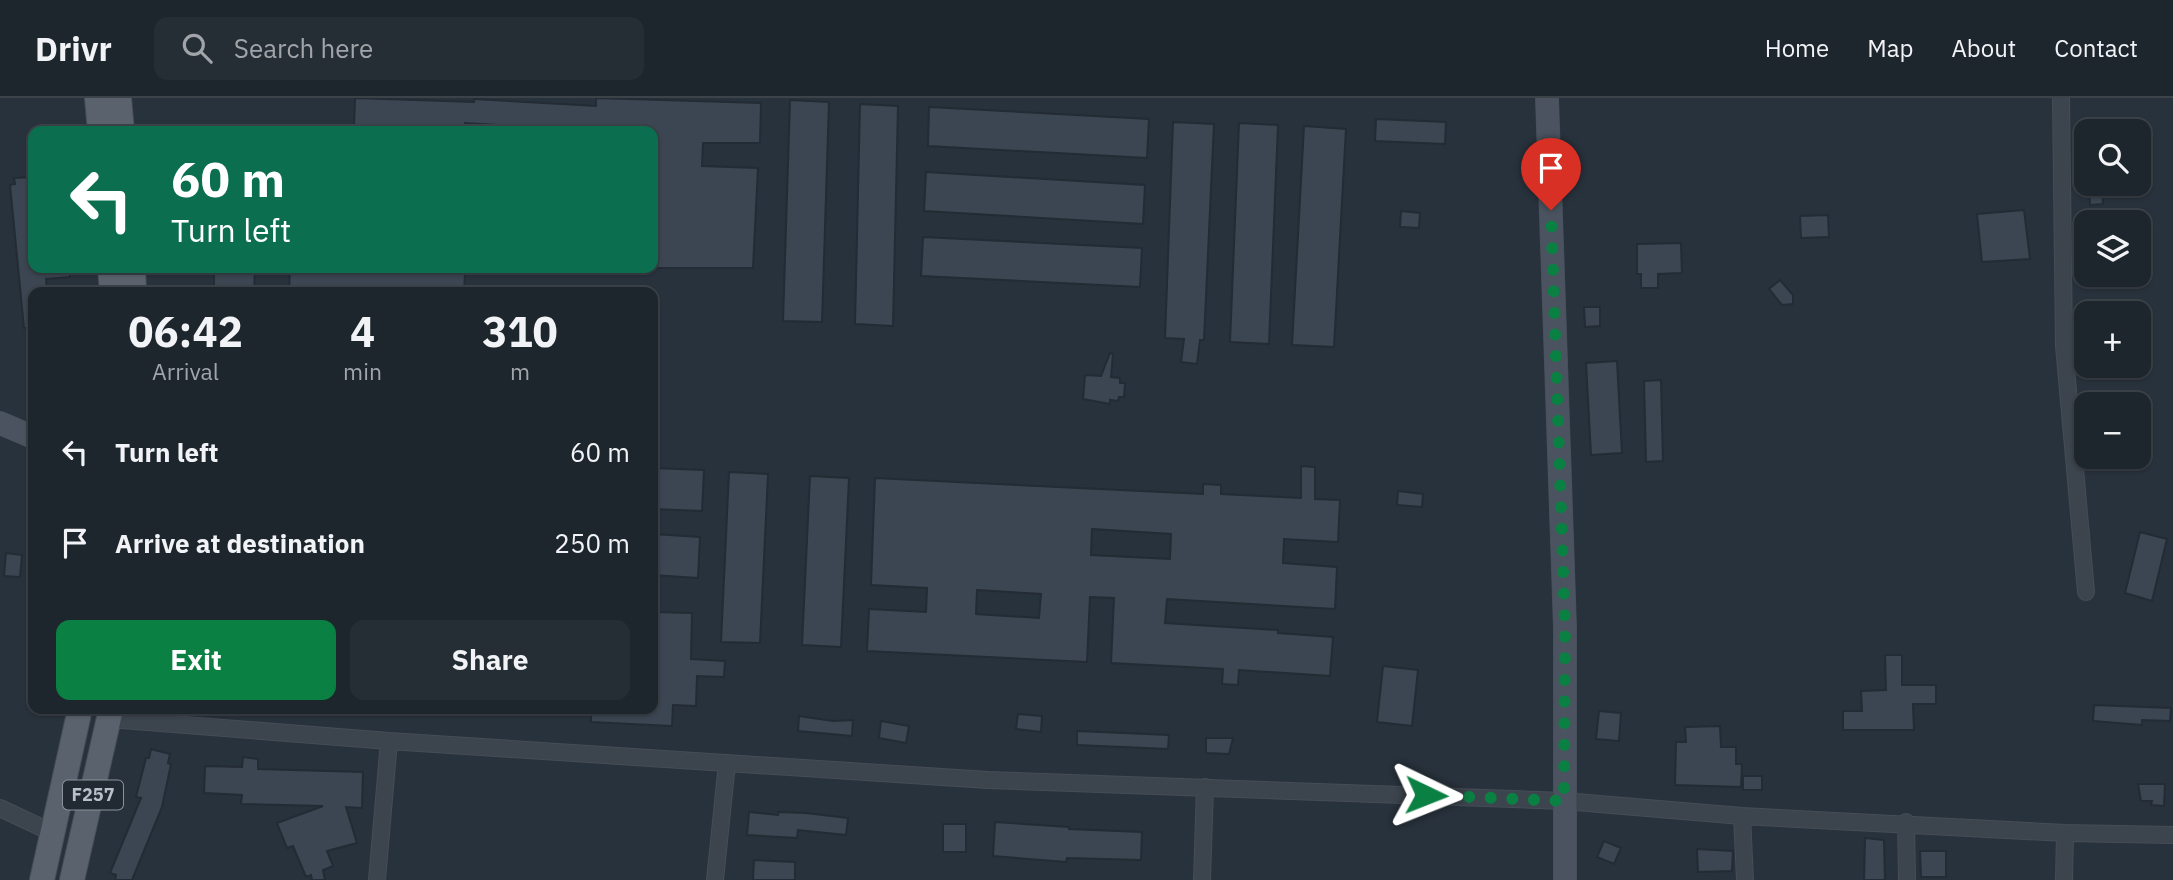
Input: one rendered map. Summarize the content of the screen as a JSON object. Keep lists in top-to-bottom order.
{
  "streets": {
    "main road": ["F257"]
  },
  "page": {
    "header": "Drivr",
    "search": "Search here",
    "nav": [
      "Home",
      "Map",
      "About",
      "Contact"
    ],
    "map_buttons": ["+", "−"],
    "turn": ["60 m", "Turn left"],
    "eta": [
      "06:42",
      "Arrival",
      "4",
      "min",
      "310",
      "m"
    ],
    "list": [
      {
        "name": "Turn left",
        "value": "60 m"
      },
      {
        "name": "Arrive at destination",
        "value": "250 m"
      }
    ],
    "buttons": ["Exit", "Share"]
  }
}
